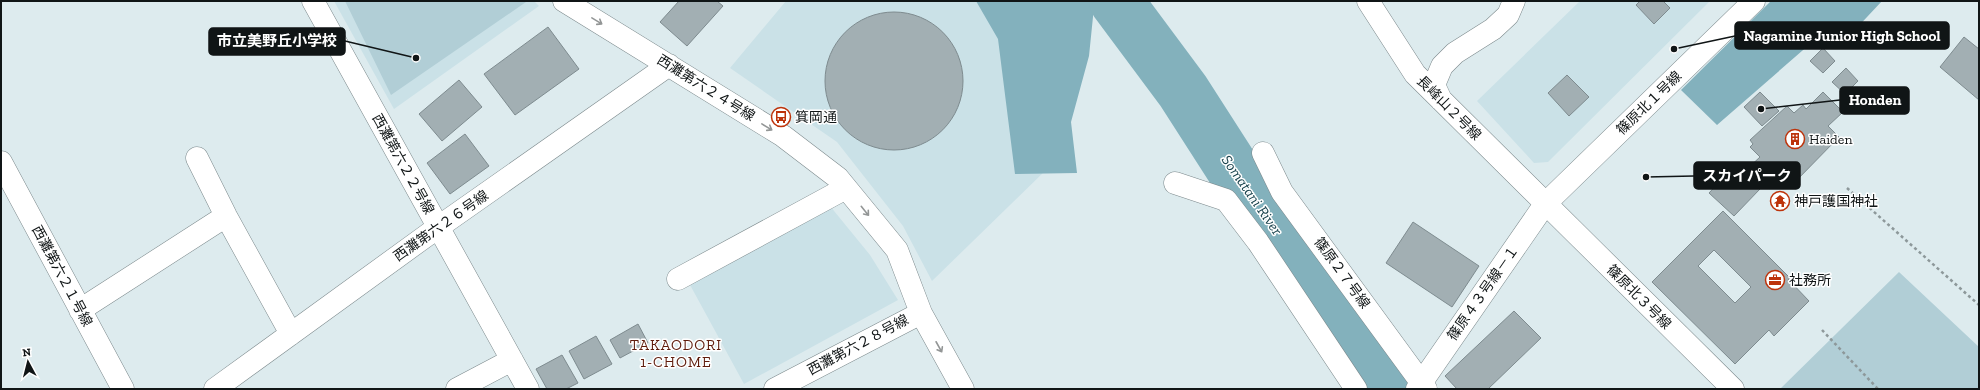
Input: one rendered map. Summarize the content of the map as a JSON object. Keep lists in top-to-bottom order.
{
  "streets": {
    "street": [
      "西灘第六２４号線",
      "篠原北１号線",
      "長峰山２号線",
      "西灘第六２２号線",
      "西灘第六２６号線",
      "篠原２７号線",
      "西灘第六２１号線",
      "篠原４３号線－１",
      "篠原北３号線",
      "西灘第六２８号線"
    ]
  },
  "crossings": [
    ["西灘第六２４号線", "西灘第六２６号線"],
    ["西灘第六２４号線", "西灘第六２８号線"],
    ["篠原北１号線", "長峰山２号線"],
    ["篠原北１号線", "篠原４３号線－１"],
    ["篠原北１号線", "篠原北３号線"],
    ["長峰山２号線", "篠原４３号線－１"],
    ["長峰山２号線", "篠原北３号線"],
    ["西灘第六２２号線", "西灘第六２６号線"],
    ["篠原２７号線", "篠原４３号線－１"],
    ["篠原４３号線－１", "篠原北３号線"]
  ],
  "one_way": ["西灘第六２４号線"],
  "districts": ["TAKAODORI 1-CHOME"],
  "water": ["Somatani River"],
  "places": {
    "other": [
      "Nagamine Junior High School",
      "市立美野丘小学校",
      "Honden",
      "スカイパーク"
    ],
    "bus stop": ["箕岡通"],
    "building": ["Haiden"],
    "temple": ["神戸護国神社"],
    "office": ["社務所"]
  },
  "north": "top"
}
